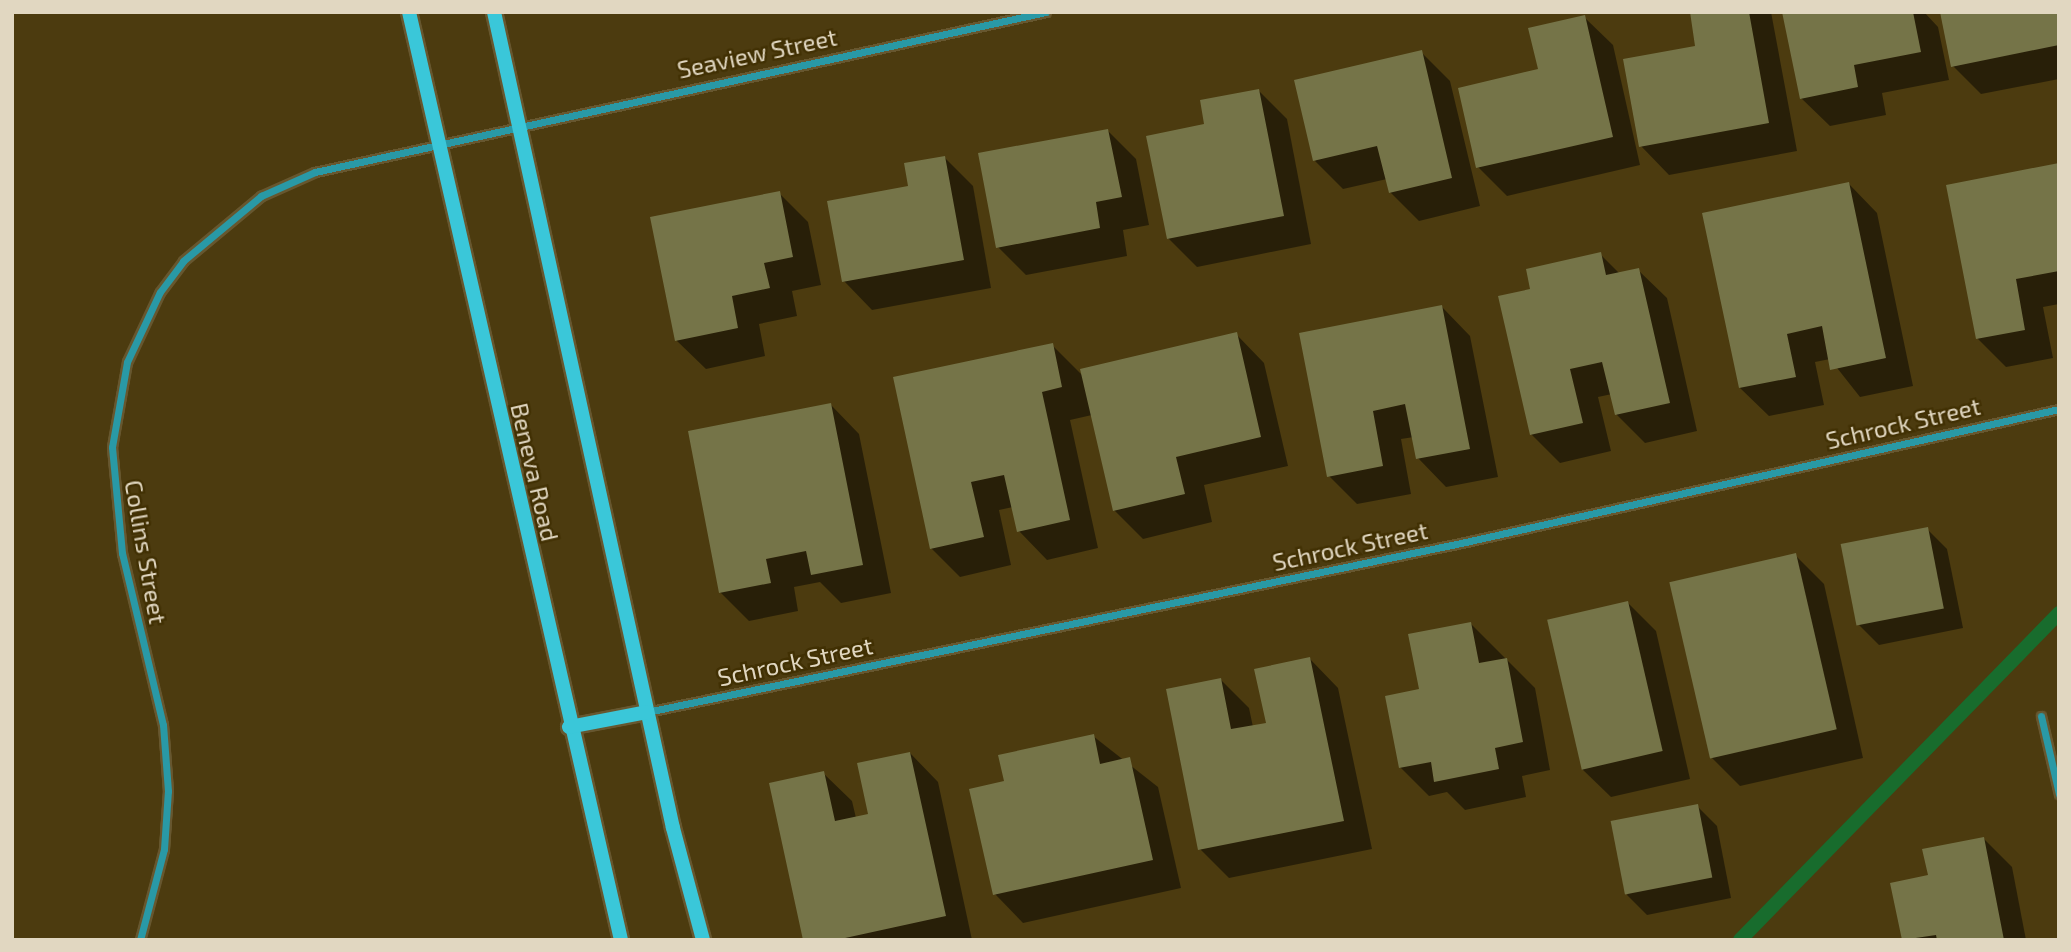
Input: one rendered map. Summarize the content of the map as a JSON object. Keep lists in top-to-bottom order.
{
  "streets": {
    "main road": ["Beneva Road"],
    "street": ["Seaview Street", "Schrock Street", "Collins Street"]
  },
  "crossings": [
    ["Seaview Street", "Beneva Road"],
    ["Seaview Street", "Collins Street"],
    ["Beneva Road", "Collins Street"]
  ]
}
